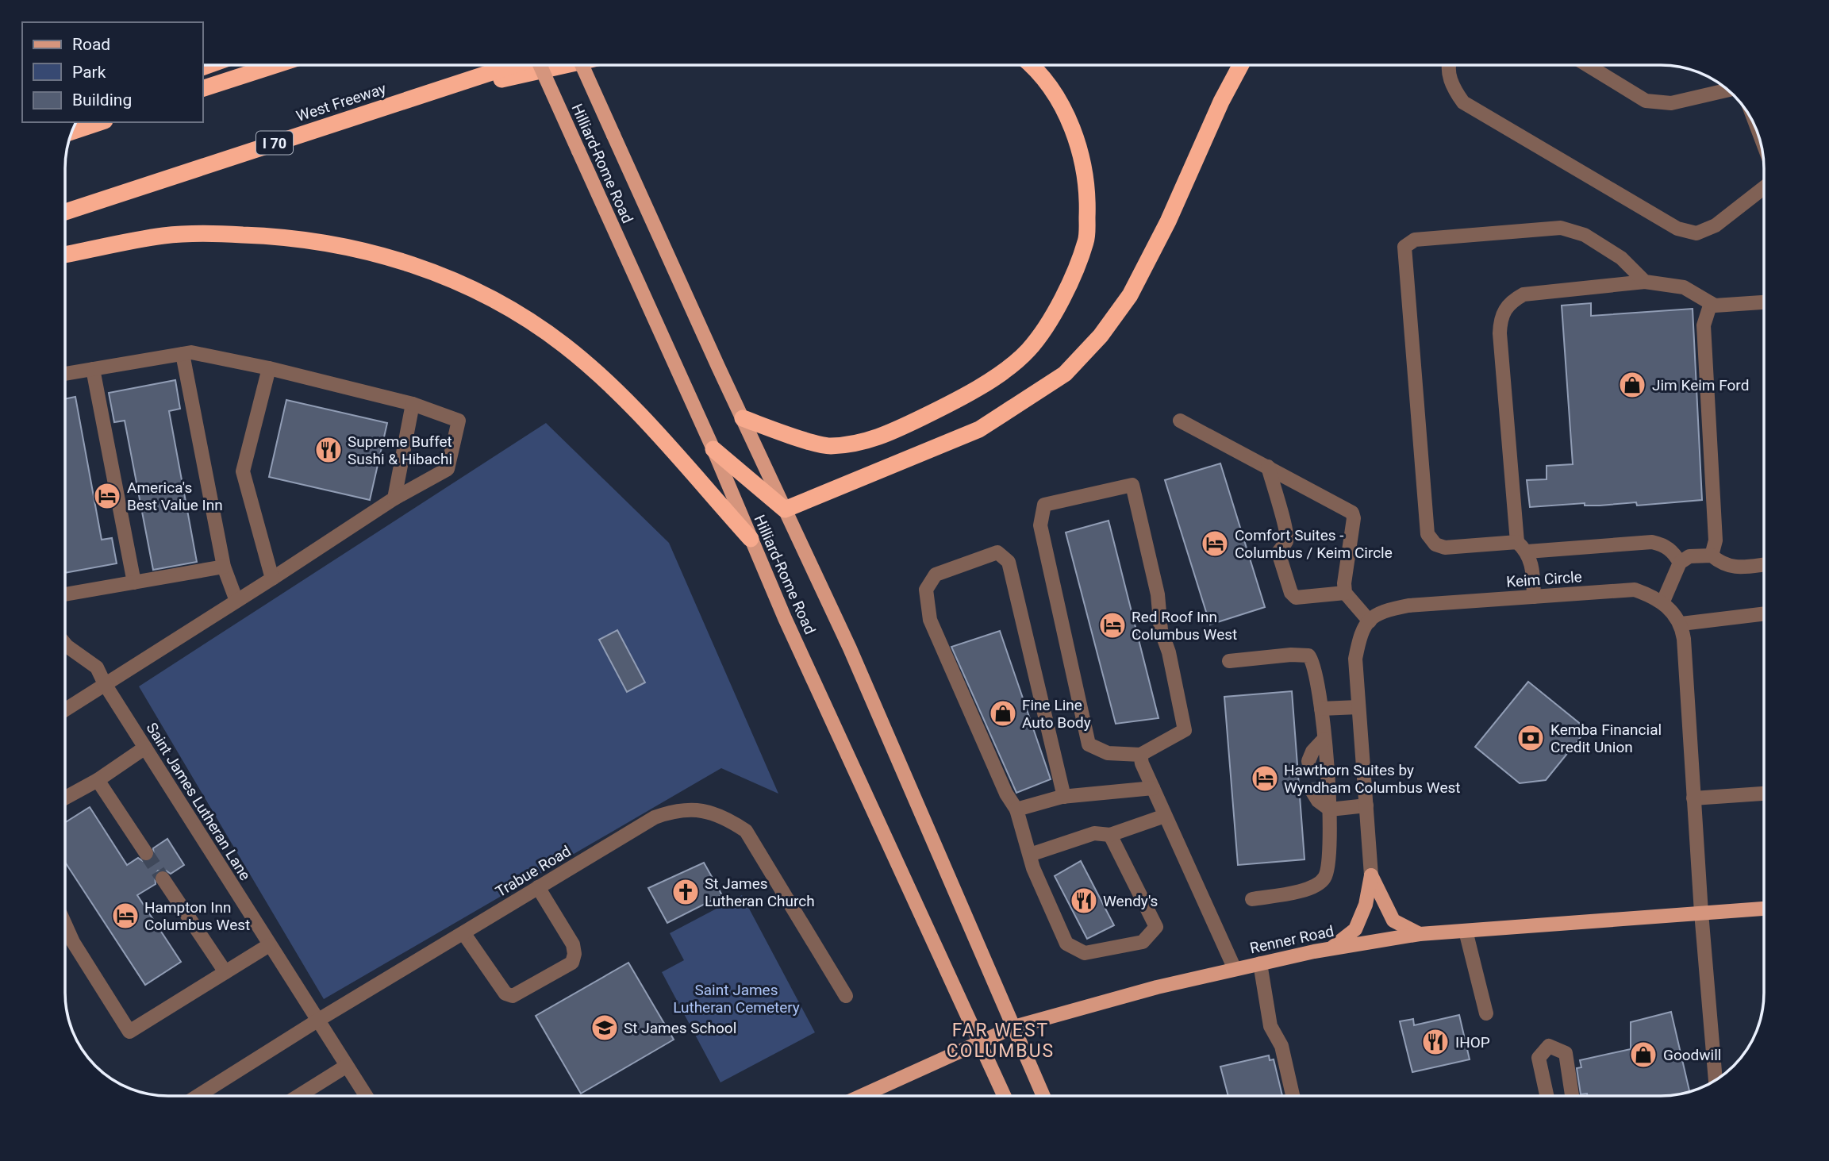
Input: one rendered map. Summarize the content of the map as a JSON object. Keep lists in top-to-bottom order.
{
  "streets": {
    "highway": ["West Freeway", "I 70"],
    "main road": ["Hilliard-Rome Road", "Renner Road"],
    "street": ["Keim Circle", "Saint James Lutheran Lane", "Trabue Road"]
  },
  "crossings": [
    ["Hilliard-Rome Road", "Renner Road"],
    ["Saint James Lutheran Lane", "Trabue Road"]
  ],
  "districts": ["FAR WEST COLUMBUS"],
  "parks": ["Saint James Lutheran Cemetery"],
  "places": {
    "shop": ["Jim Keim Ford", "Fine Line Auto Body", "Goodwill"],
    "restaurant": ["Supreme Buffet Sushi & Hibachi", "Wendy's", "IHOP"],
    "hotel": [
      "America's Best Value Inn",
      "Comfort Suites - Columbus / Keim Circle",
      "Red Roof Inn Columbus West",
      "Hawthorn Suites by Wyndham Columbus West",
      "Hampton Inn Columbus West"
    ],
    "bank": ["Kemba Financial Credit Union"],
    "church": ["St James Lutheran Church"],
    "school or university": ["St James School"]
  },
  "legend": ["Road", "Park", "Building"]
}
